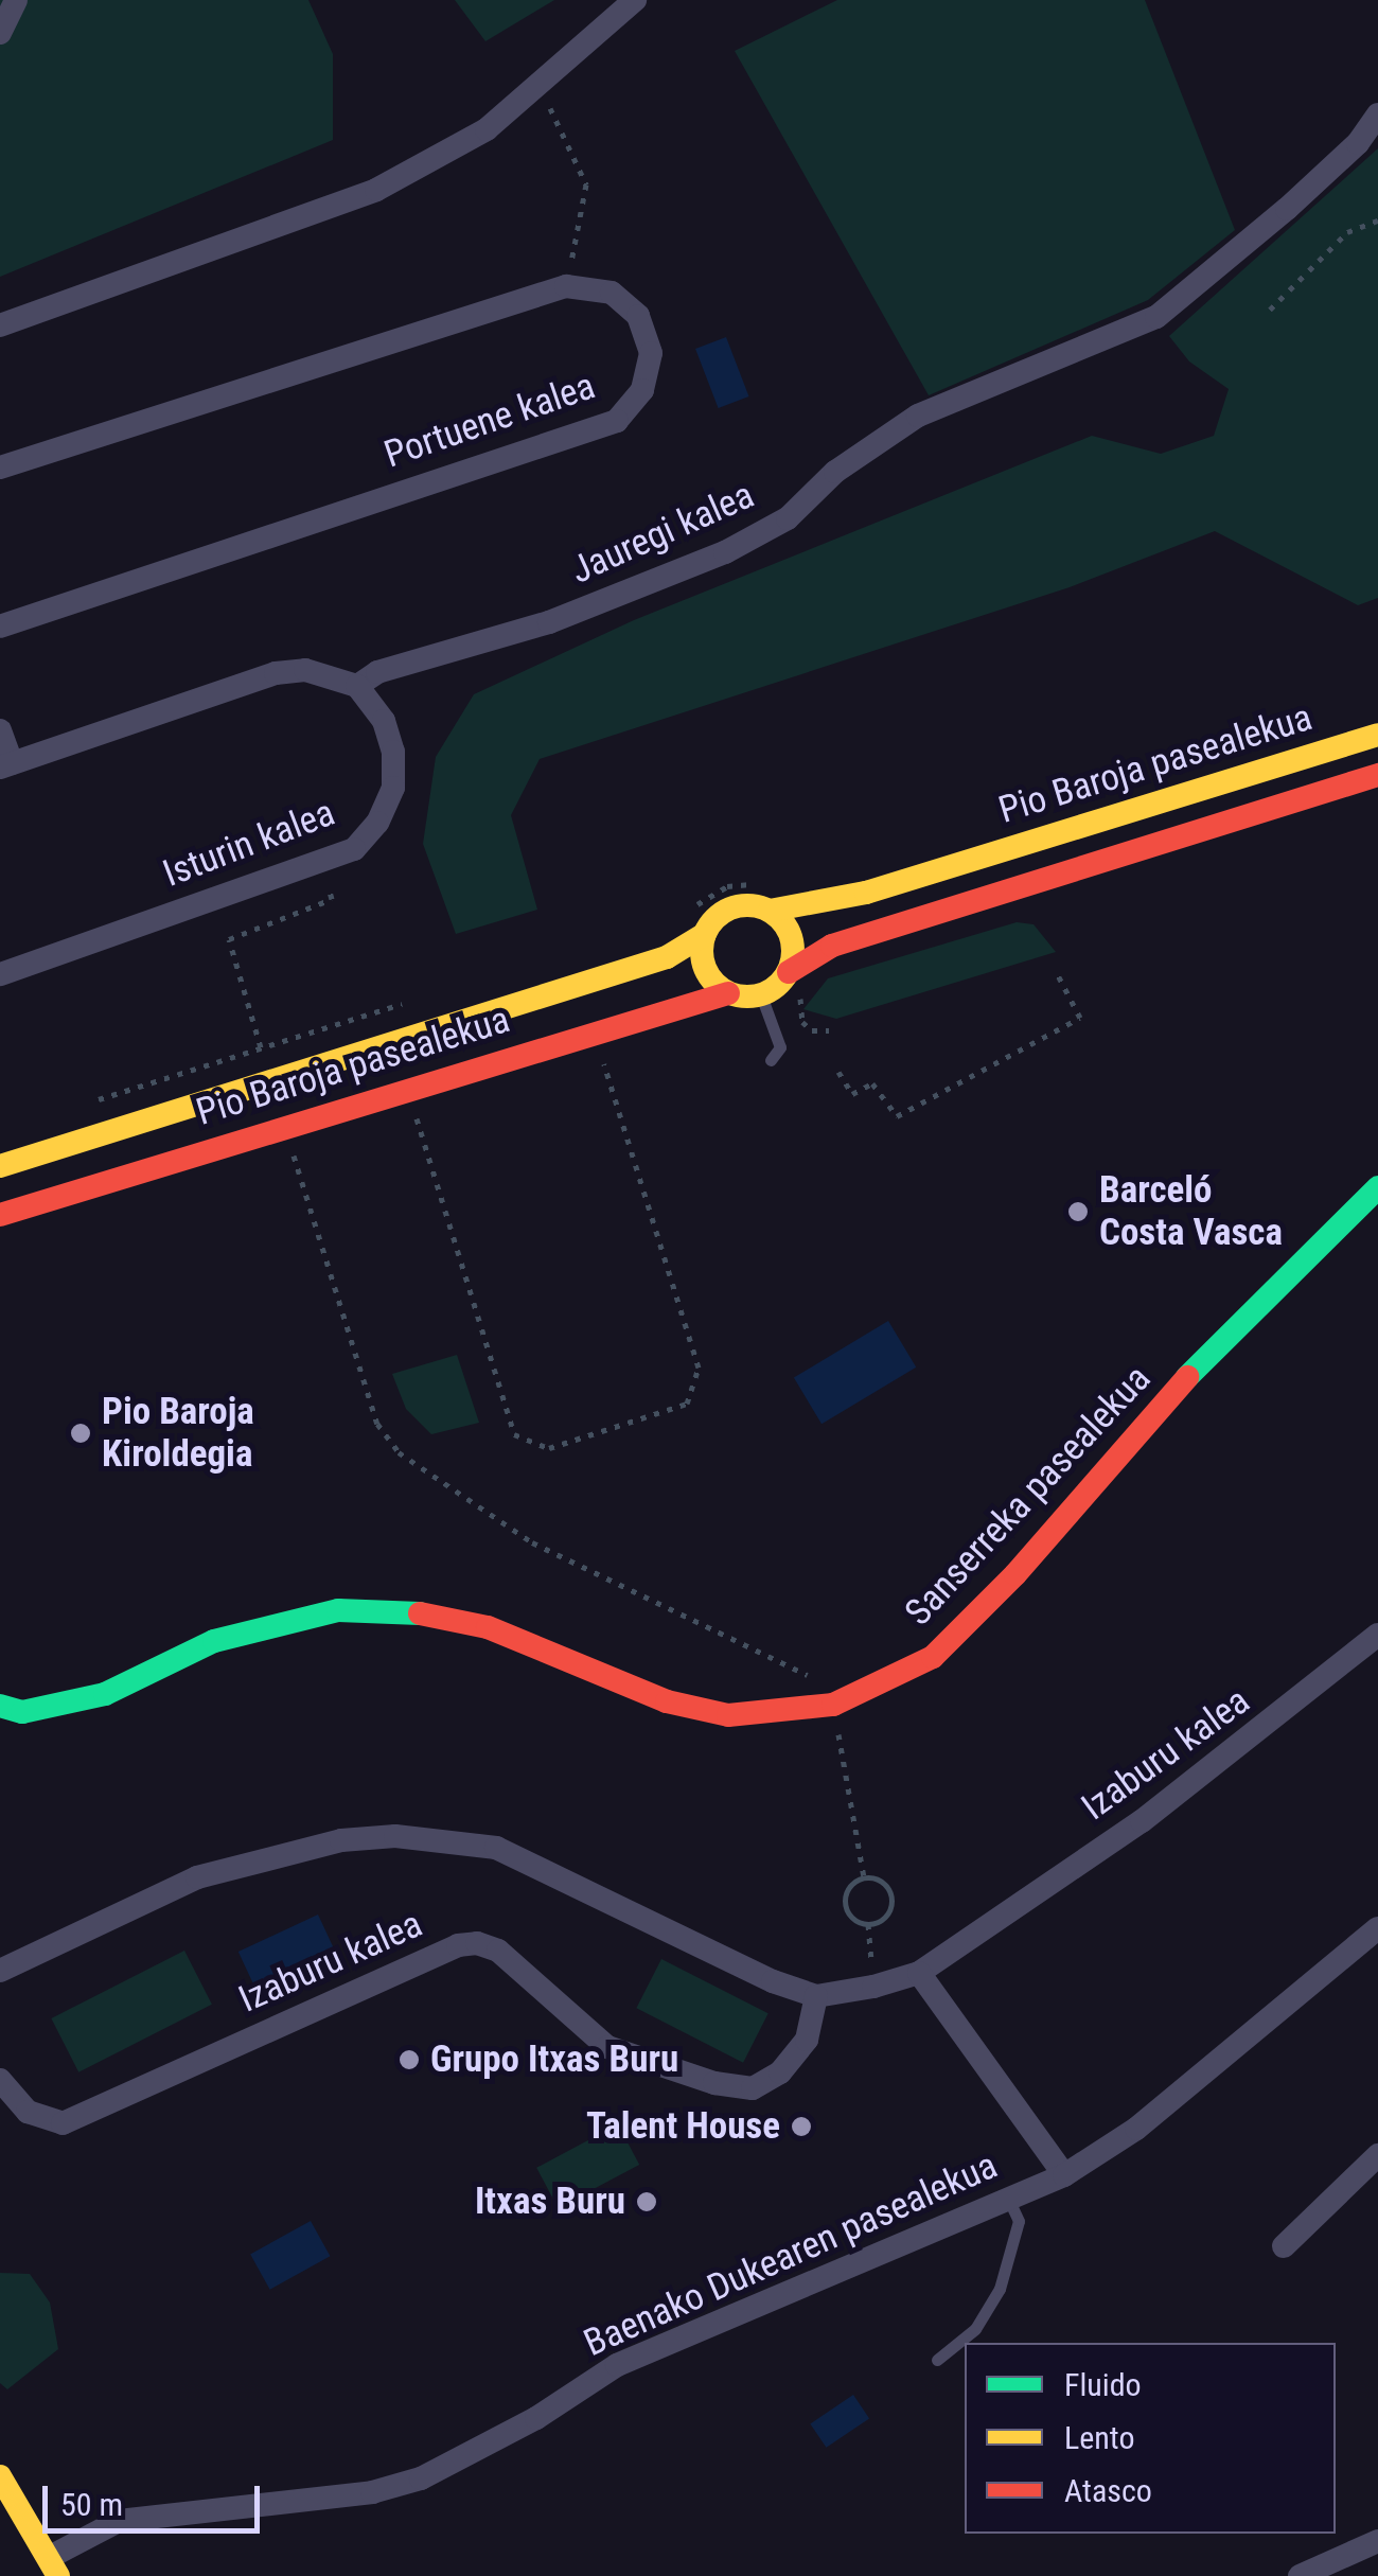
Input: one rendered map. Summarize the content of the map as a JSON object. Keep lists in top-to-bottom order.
{
  "streets": {
    "main road": ["Pio Baroja pasealekua", "Sanserreka pasealekua"],
    "street": [
      "Portuene kalea",
      "Jauregi kalea",
      "Isturin kalea",
      "Izaburu kalea",
      "Baenako Dukearen pasealekua"
    ]
  },
  "crossings": [
    ["Jauregi kalea", "Isturin kalea"]
  ],
  "places": [
    "Barceló Costa Vasca",
    "Pio Baroja Kiroldegia",
    "Grupo Itxas Buru",
    "Talent House",
    "Itxas Buru"
  ],
  "legend": ["Fluido", "Lento", "Atasco"],
  "scale_bar": "50 m"
}
